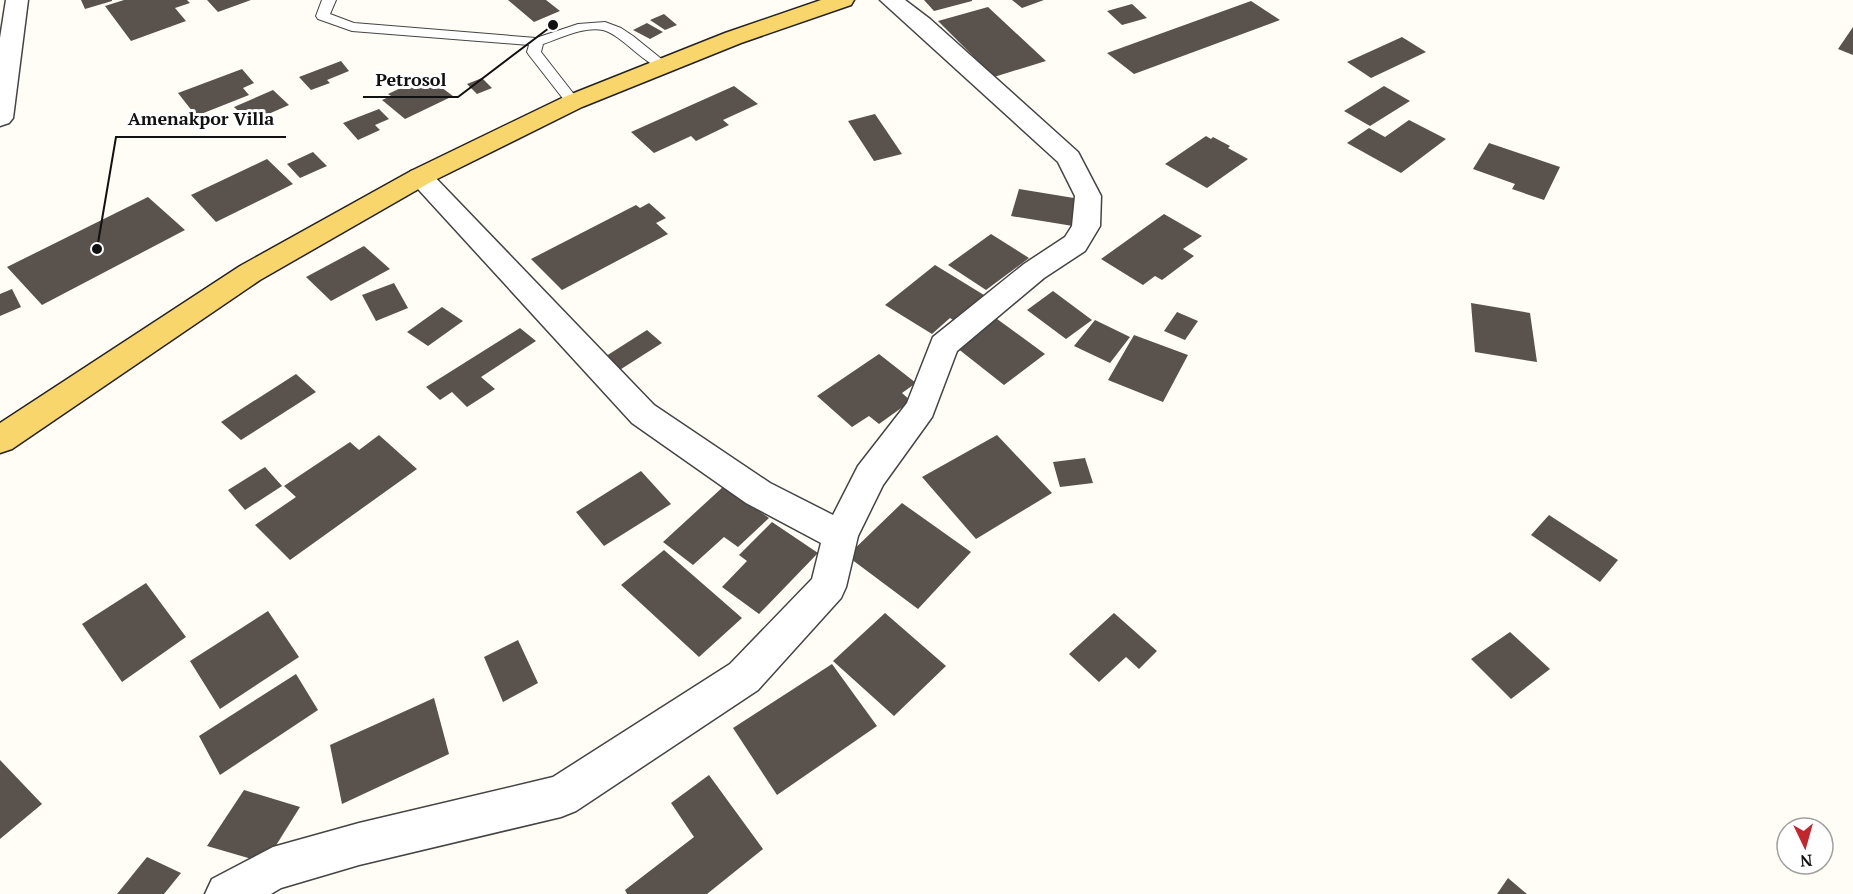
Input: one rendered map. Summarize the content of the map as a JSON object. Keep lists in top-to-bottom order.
{
  "places": ["Petrosol", "Amenakpor Villa"],
  "north": "bottom"
}
